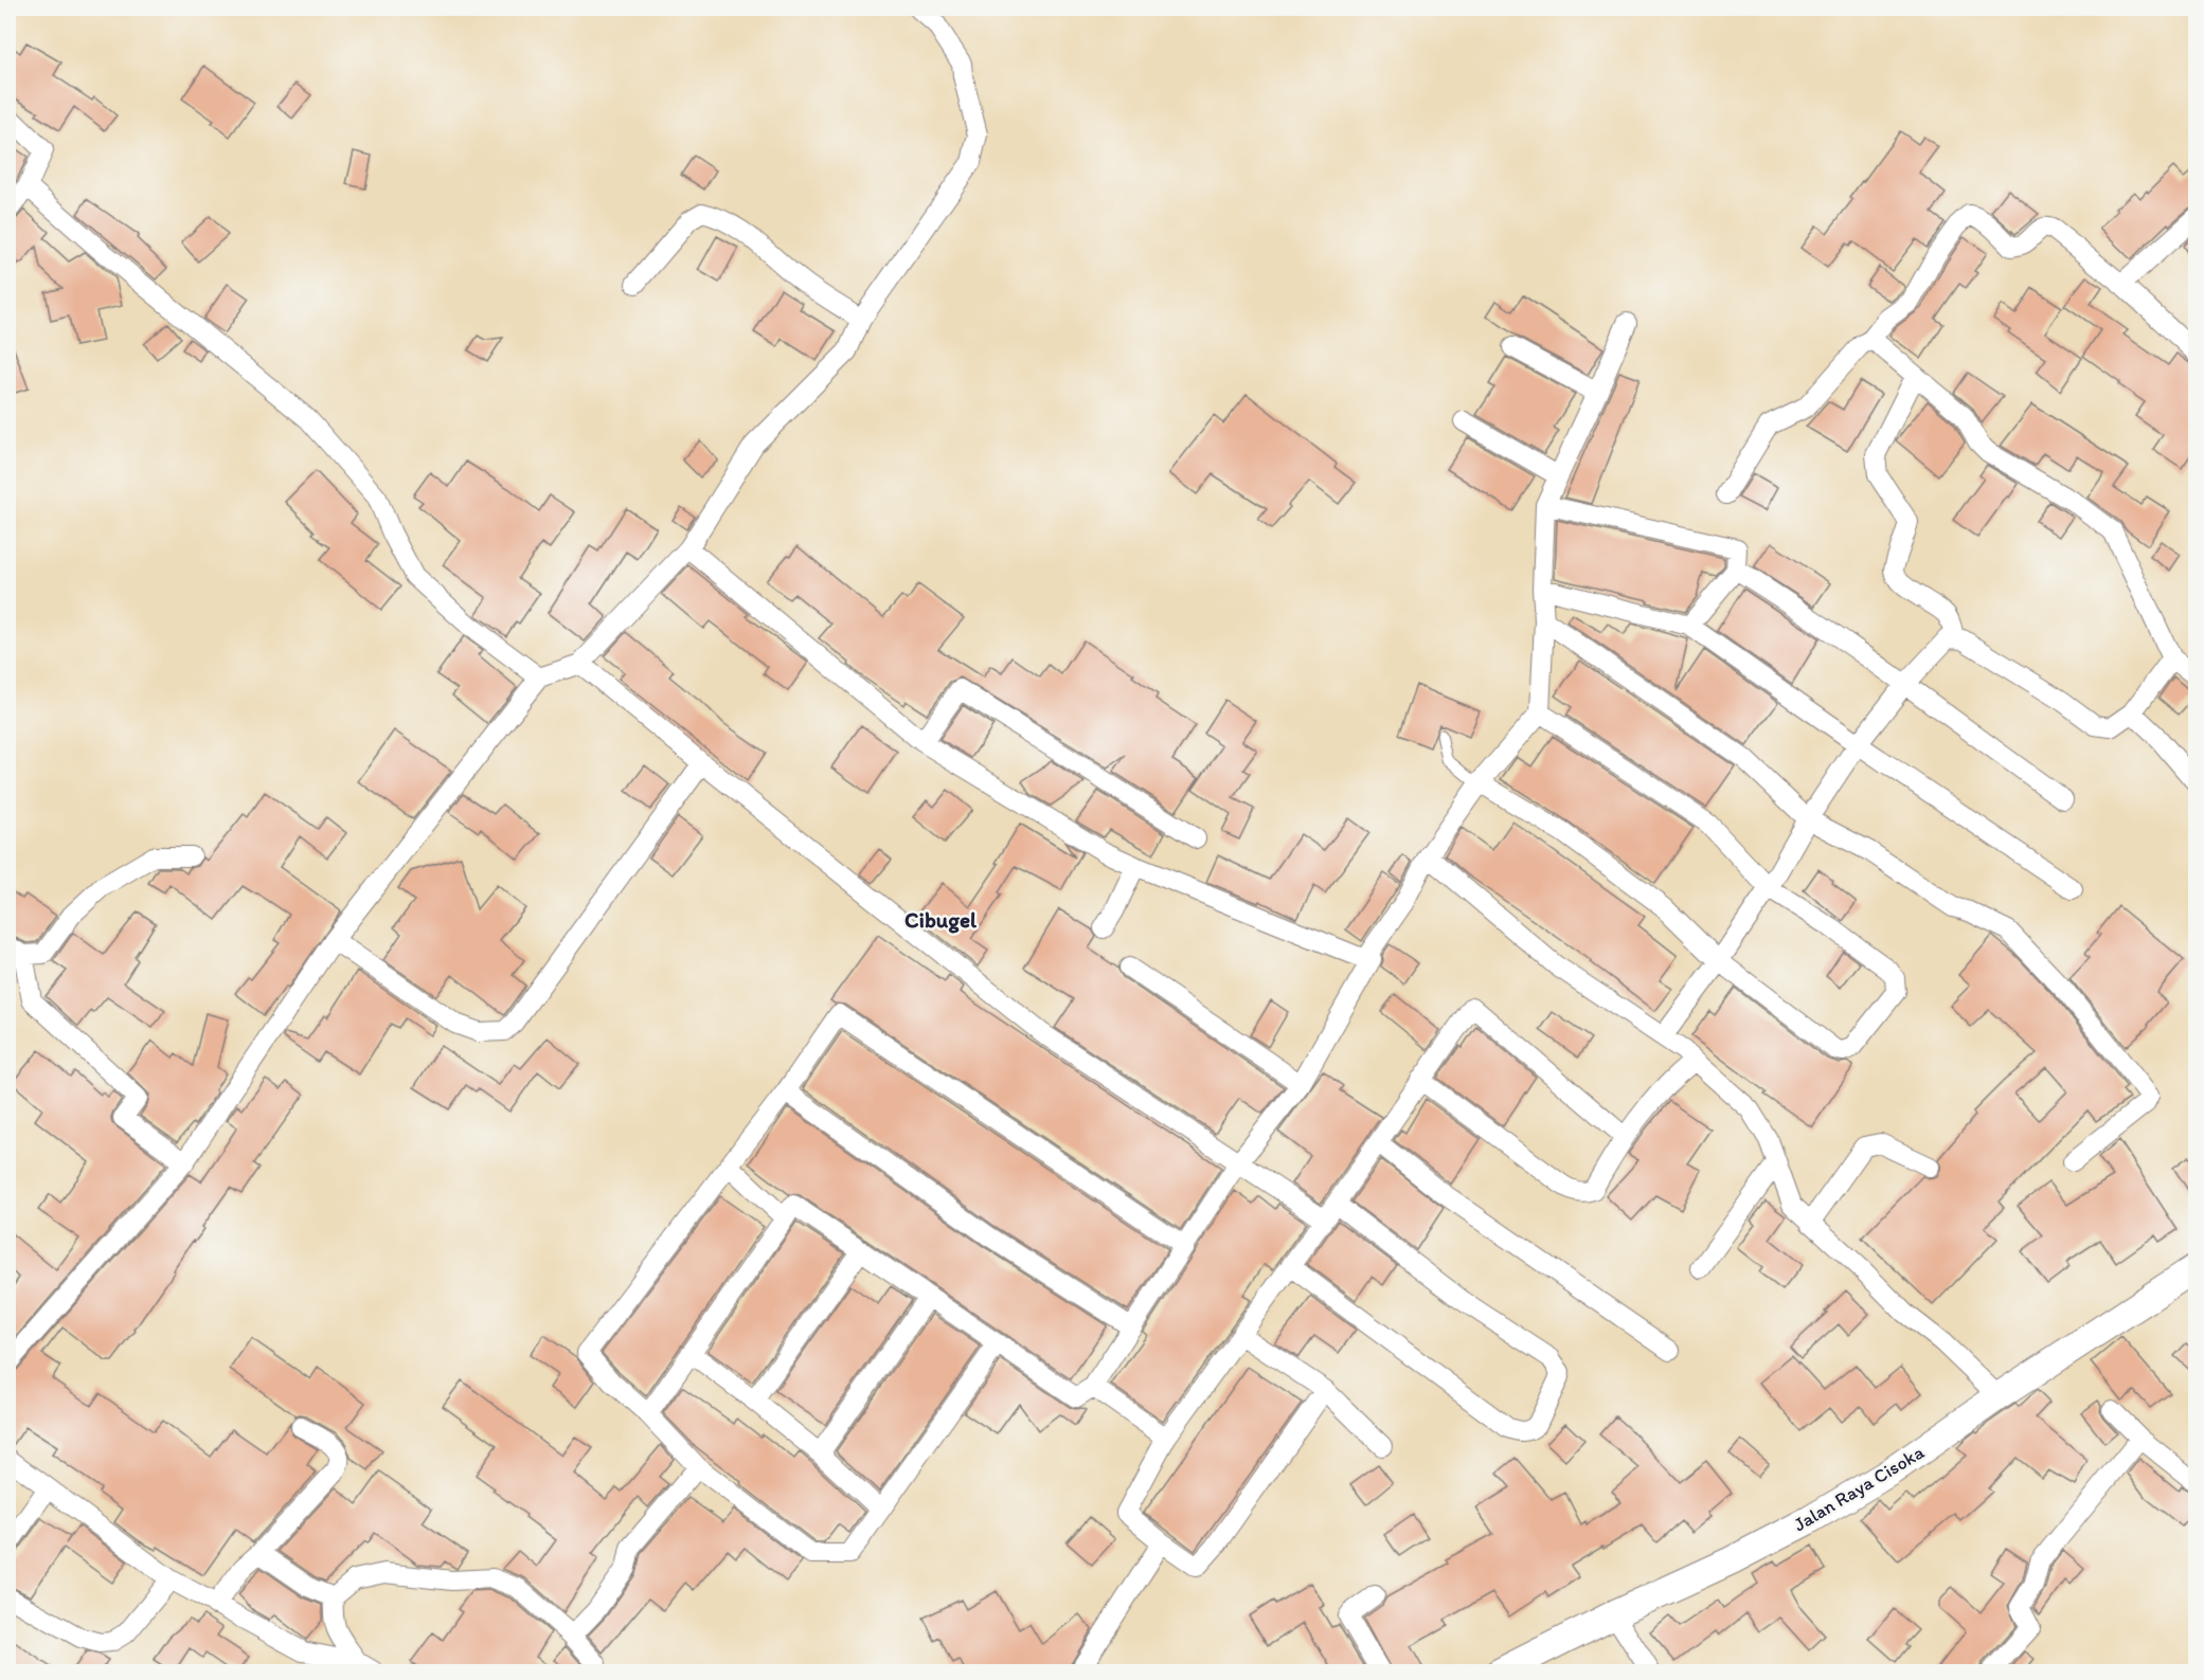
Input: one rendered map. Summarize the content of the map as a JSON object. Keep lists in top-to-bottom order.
{
  "streets": {
    "street": ["Jalan Raya Cisoka"]
  },
  "districts": ["Cibugel"]
}
